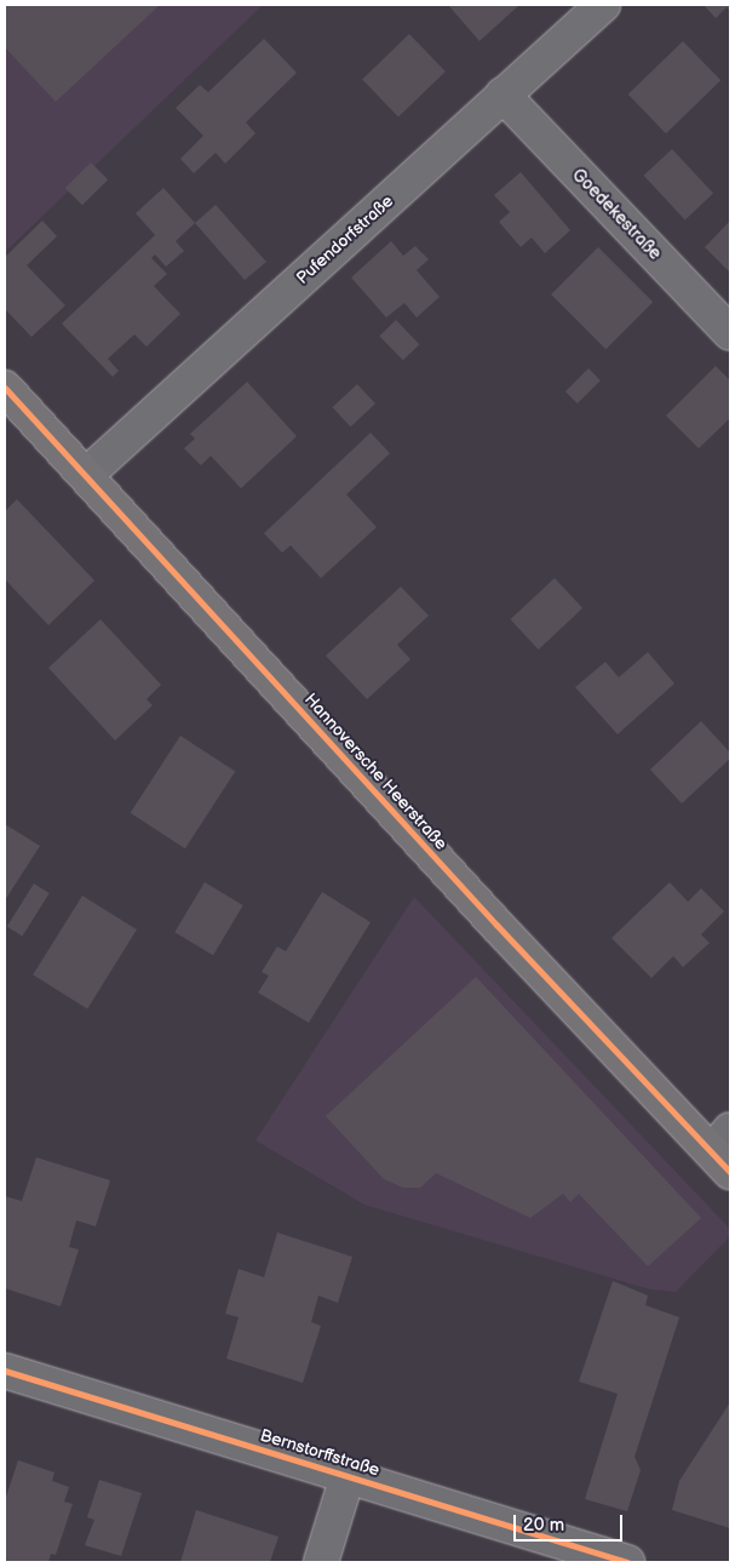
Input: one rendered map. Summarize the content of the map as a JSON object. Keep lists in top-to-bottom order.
{
  "streets": {
    "main road": ["Hannoversche Heerstraße"],
    "street": ["Goedekestraße", "Pufendorfstraße", "Bernstorffstraße"]
  },
  "crossings": [
    ["Goedekestraße", "Pufendorfstraße"],
    ["Pufendorfstraße", "Hannoversche Heerstraße"]
  ],
  "scale_bar": "20 m"
}
